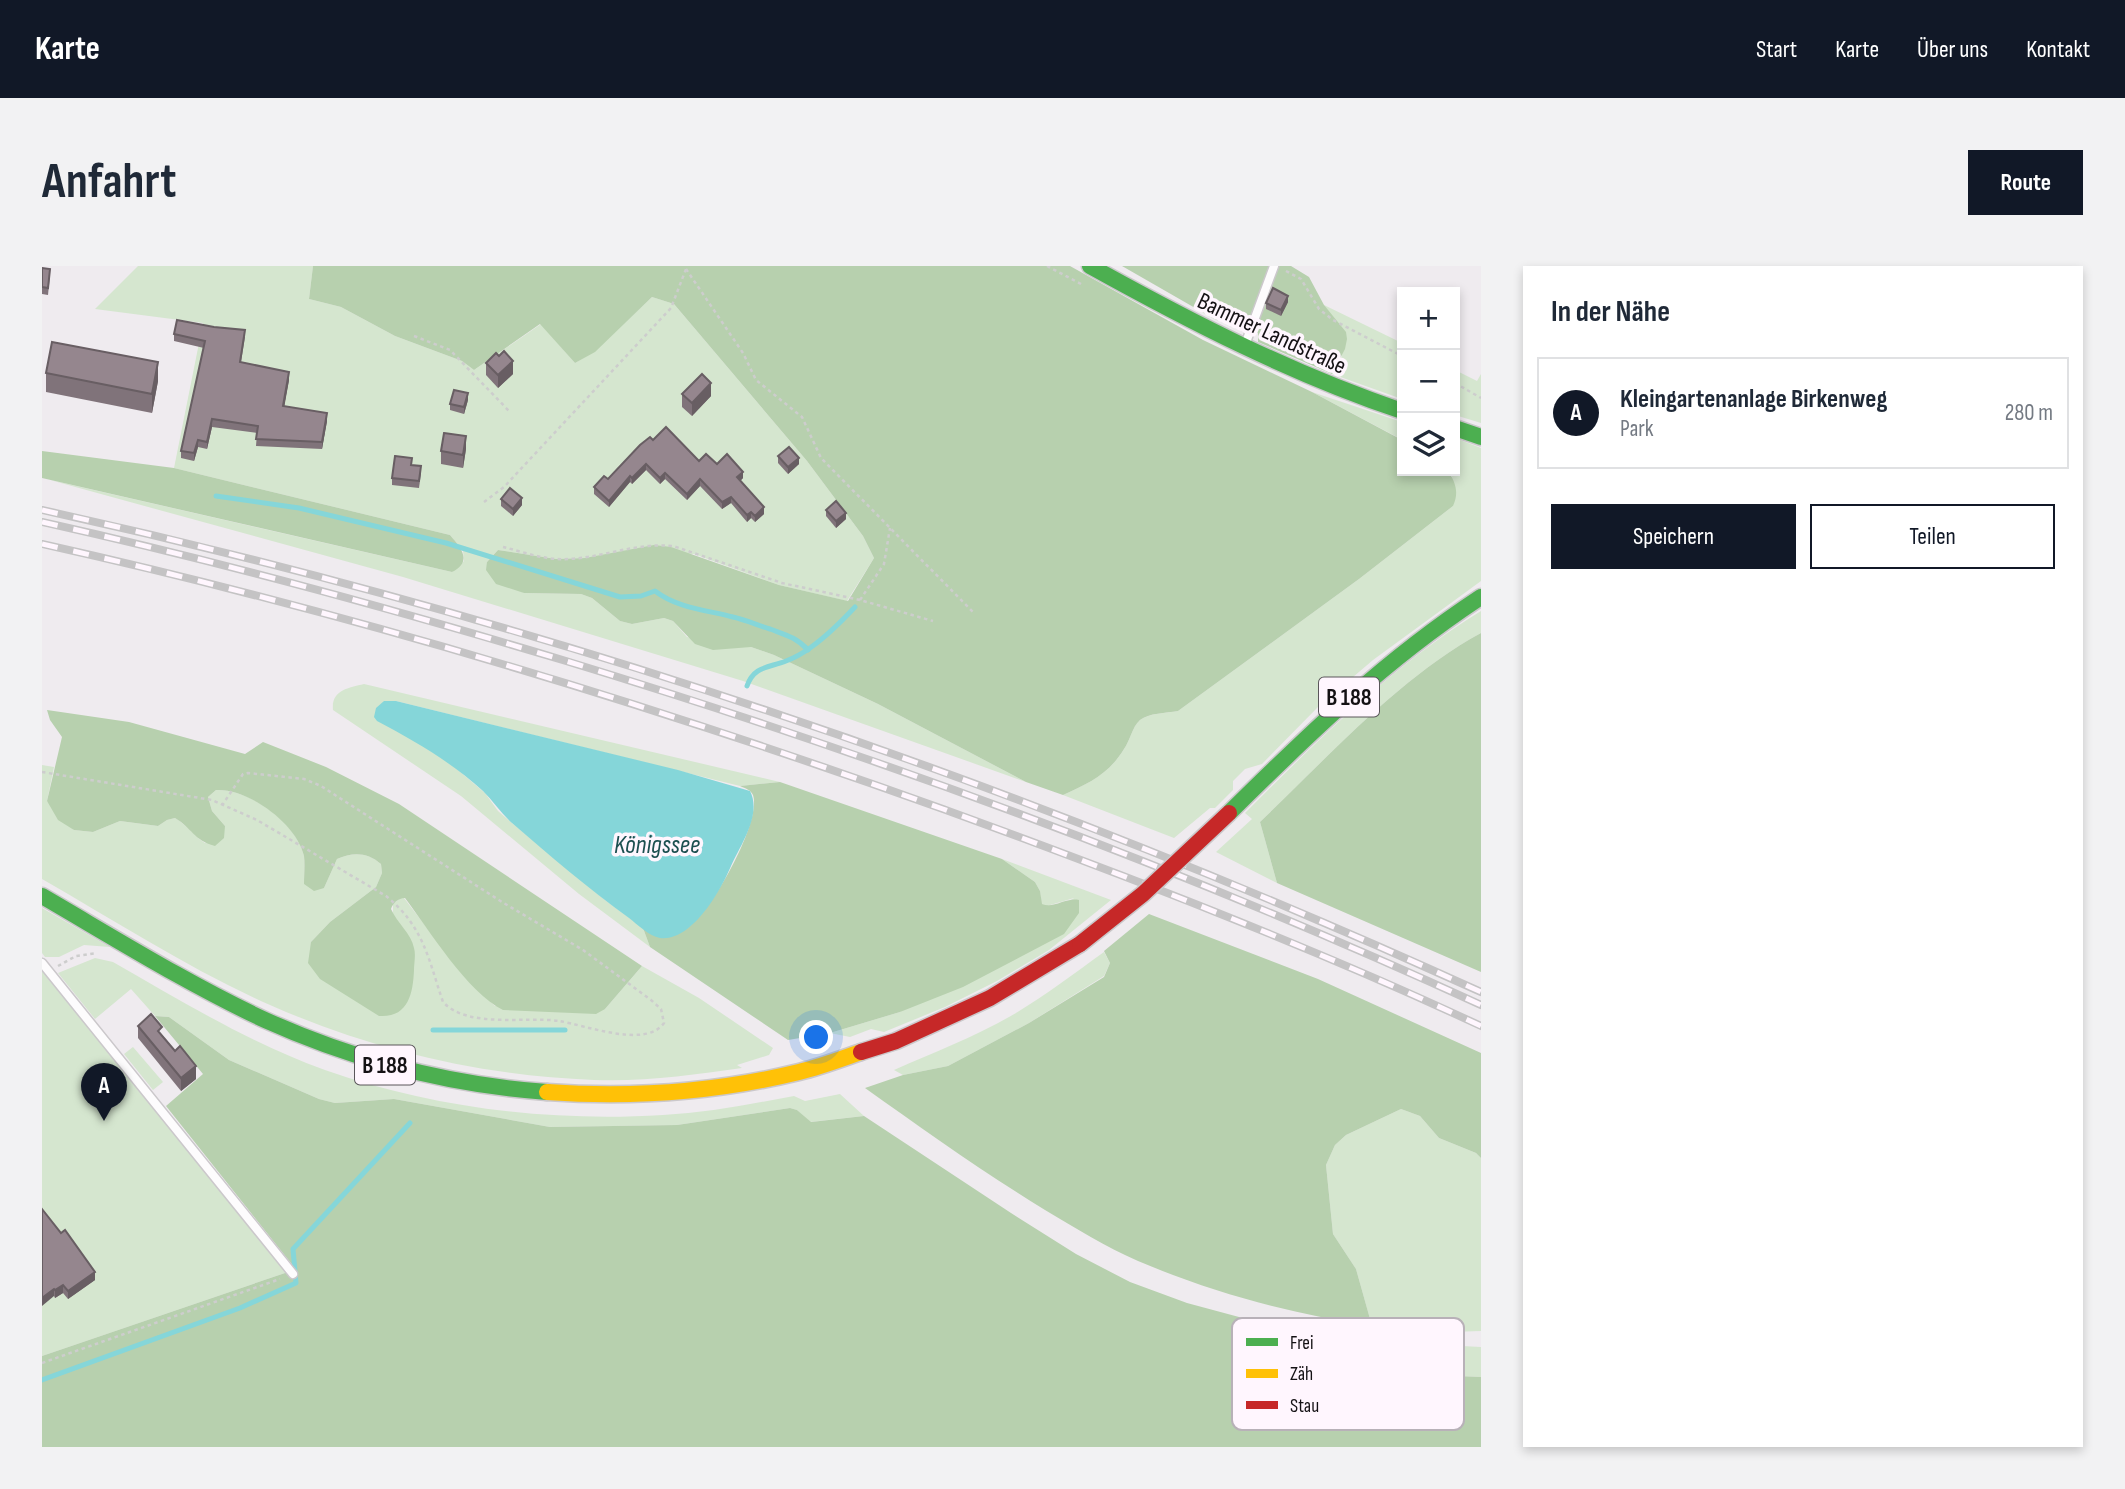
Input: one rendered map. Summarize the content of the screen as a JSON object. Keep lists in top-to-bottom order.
{
  "streets": {
    "main road": ["Bammer Landstraße", "B 188"]
  },
  "water": ["Königssee"],
  "legend": ["Frei", "Zäh", "Stau"],
  "page": {
    "header": "Karte",
    "nav": [
      "Start",
      "Karte",
      "Über uns",
      "Kontakt"
    ],
    "buttons": [
      "Route",
      ["Speichern", "Teilen"]
    ],
    "title": "Anfahrt",
    "heading": "In der Nähe",
    "map_buttons": ["+", "−"],
    "list": [
      {
        "mark": "A",
        "name": "Kleingartenanlage Birkenweg",
        "note": "Park",
        "value": "280 m"
      }
    ],
    "pins": "A"
  }
}
